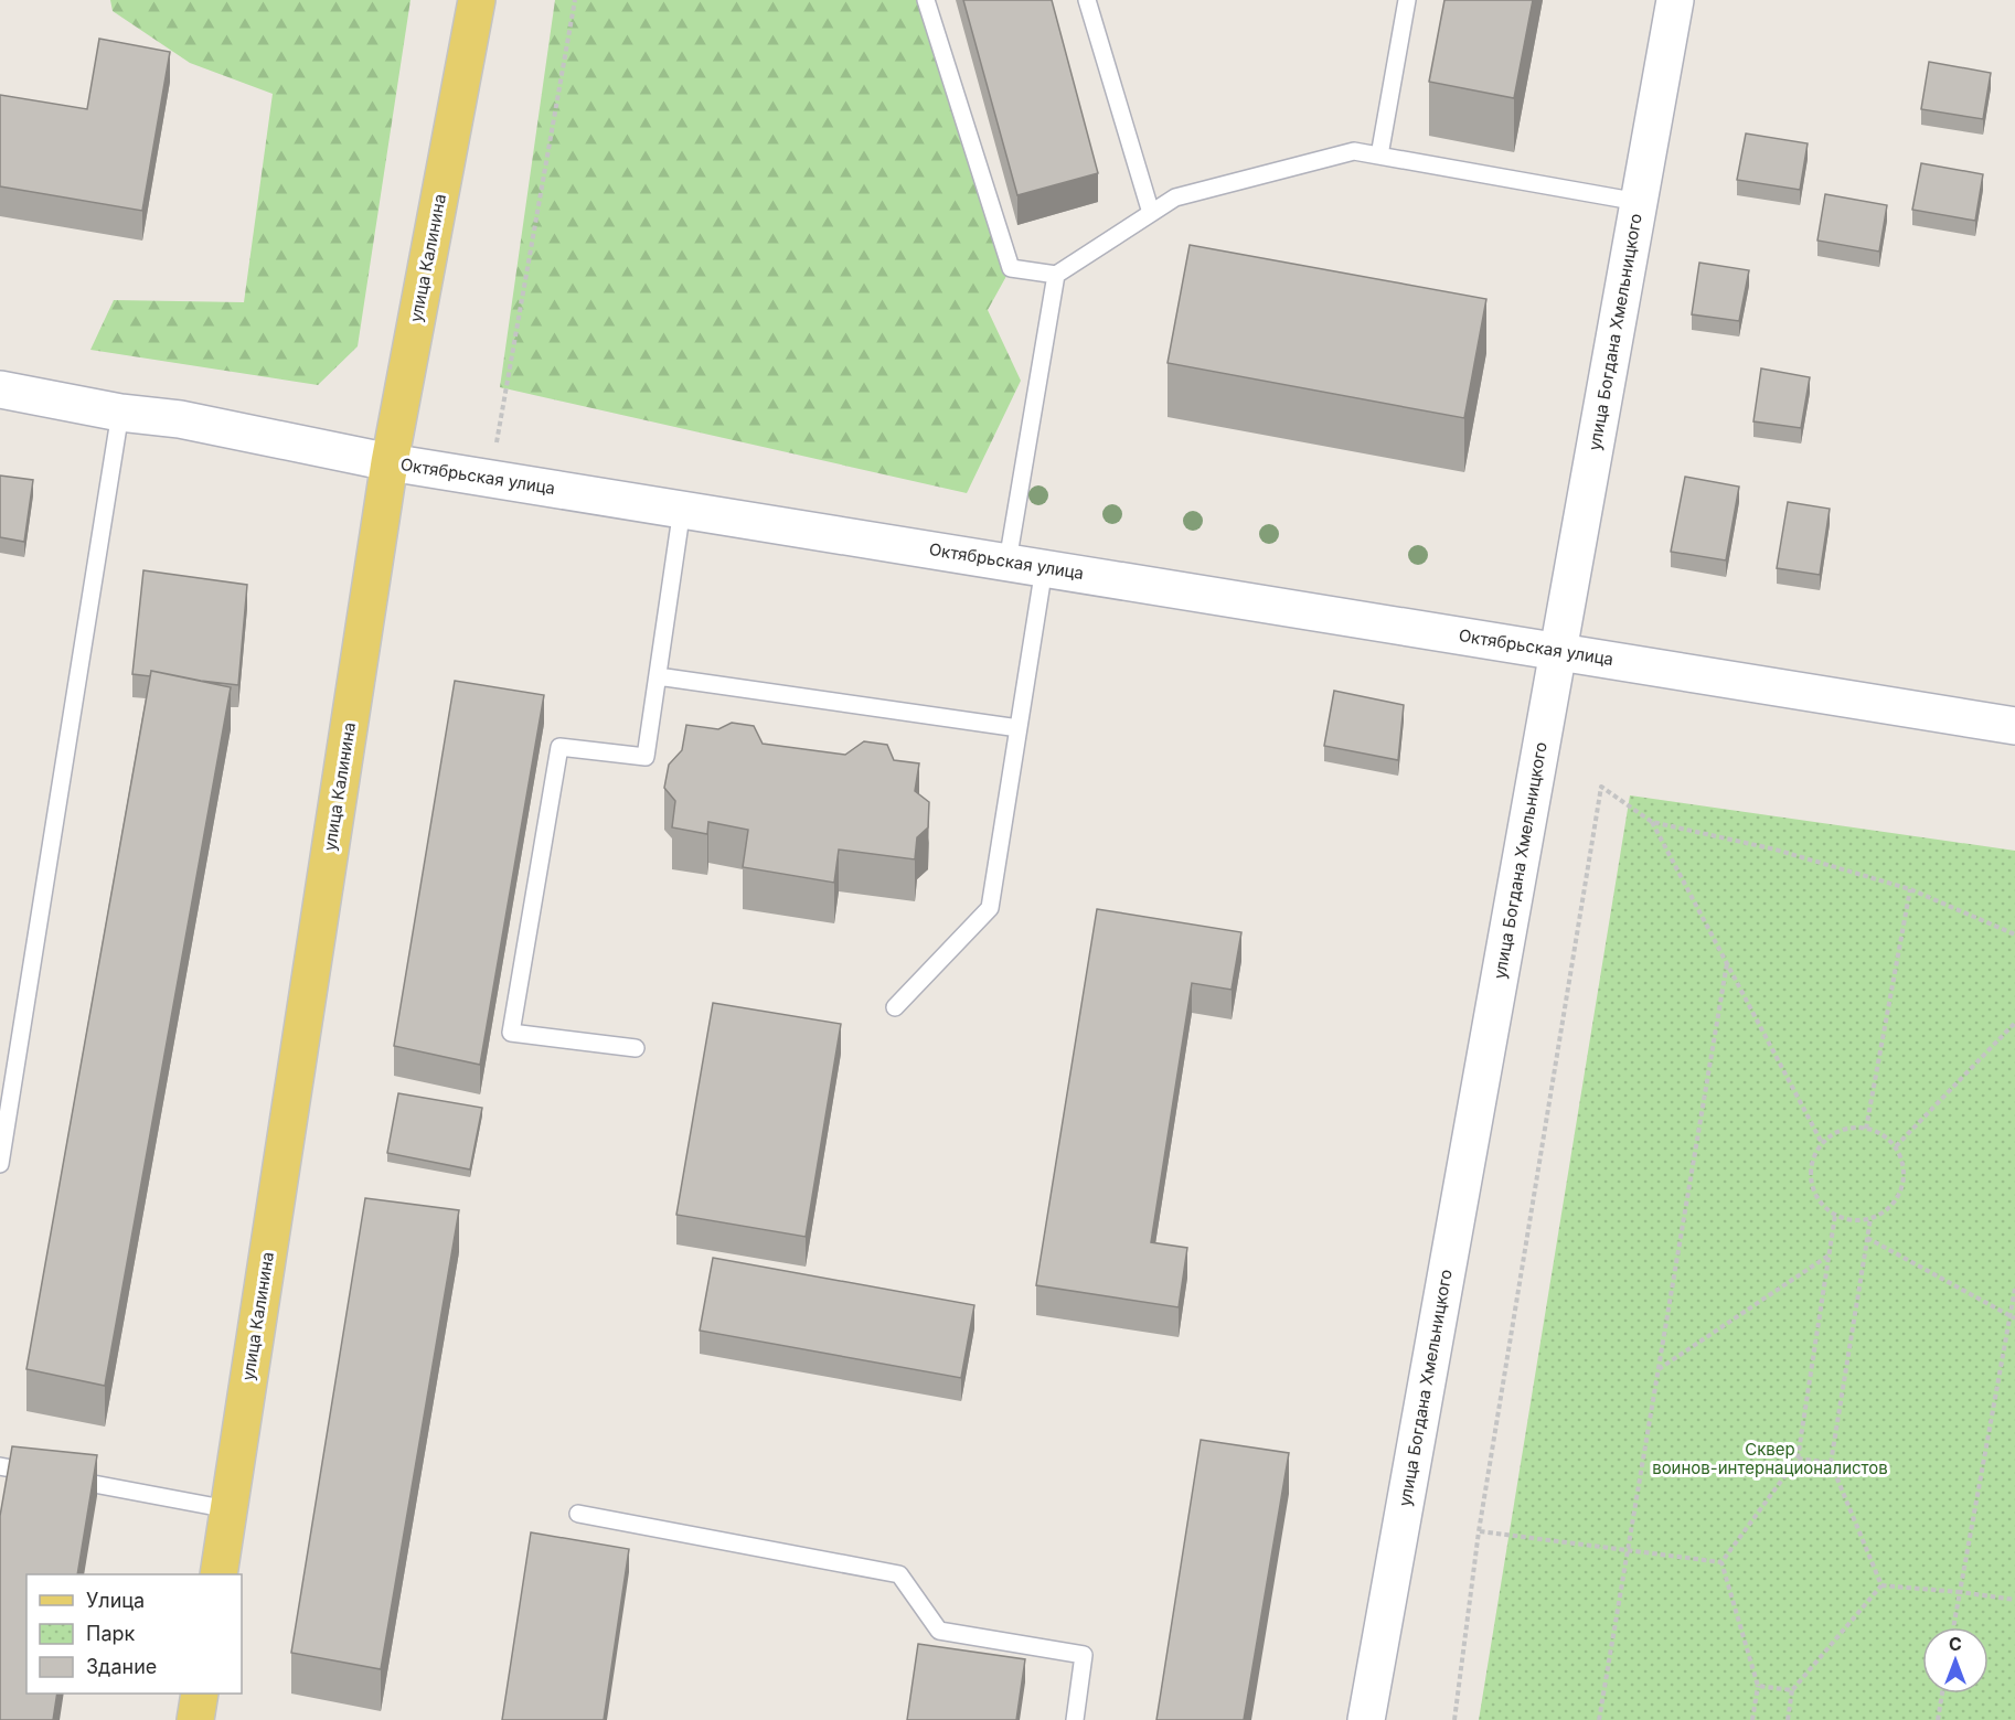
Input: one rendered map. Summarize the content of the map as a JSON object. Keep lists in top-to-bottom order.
{
  "streets": {
    "main road": ["улица Калинина", "улица Богдана Хмельницкого", "Октябрьская улица"]
  },
  "crossings": [
    ["улица Калинина", "Октябрьская улица"],
    ["улица Богдана Хмельницкого", "Октябрьская улица"]
  ],
  "parks": ["Сквер воинов-интернационалистов"],
  "legend": ["Улица", "Парк", "Здание"],
  "north": "top"
}
